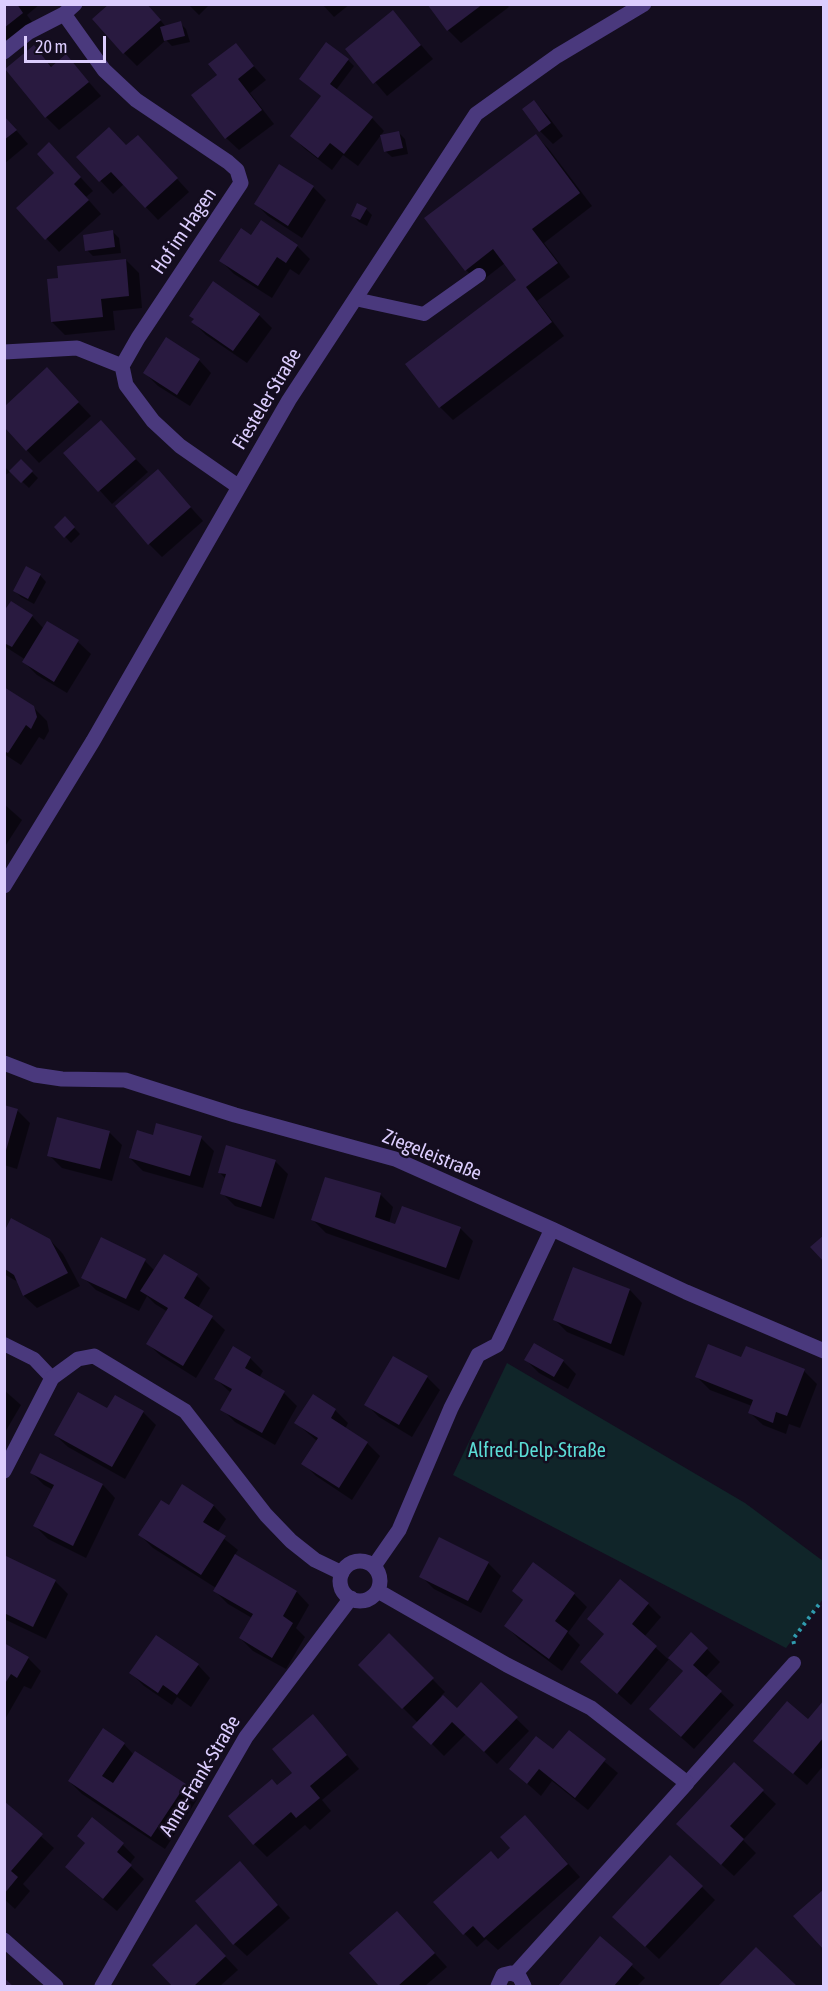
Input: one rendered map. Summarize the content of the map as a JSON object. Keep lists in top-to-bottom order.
{
  "streets": {
    "street": [
      "Hof im Hagen",
      "Fiesteler Straße",
      "Ziegeleistraße",
      "Anne-Frank-Straße"
    ]
  },
  "parks": ["Alfred-Delp-Straße"],
  "scale_bar": "20 m"
}
